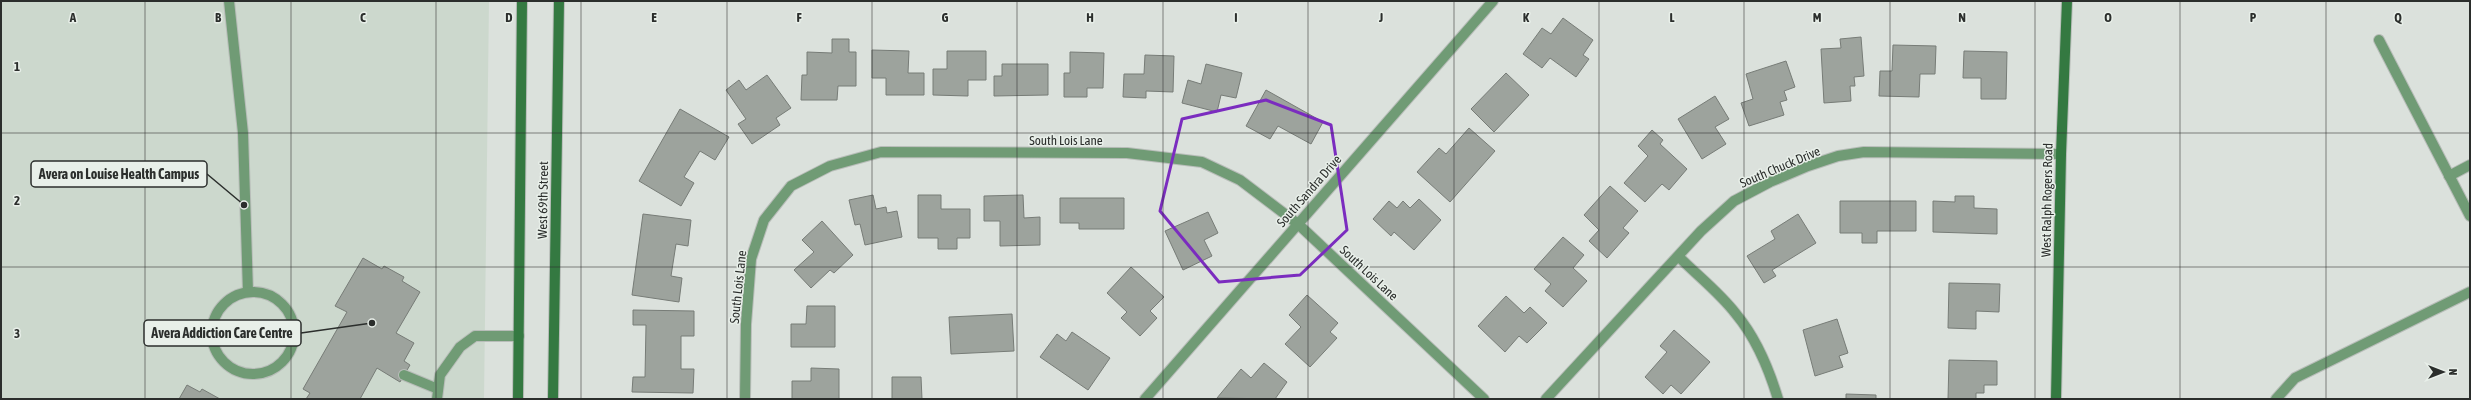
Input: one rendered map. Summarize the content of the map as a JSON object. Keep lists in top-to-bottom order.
{
  "streets": {
    "main road": ["West 69th Street", "West Ralph Rogers Road"],
    "street": ["South Lois Lane", "South Chuck Drive", "South Sandra Drive"]
  },
  "crossings": [
    ["South Lois Lane", "South Sandra Drive"],
    ["South Chuck Drive", "West Ralph Rogers Road"]
  ],
  "places": ["Avera on Louise Health Campus", "Avera Addiction Care Centre"],
  "north": "right",
  "grid": {
    "columns": [
      "A",
      "B",
      "C",
      "D",
      "E",
      "F",
      "G",
      "H",
      "I",
      "J",
      "K",
      "L",
      "M",
      "N",
      "O",
      "P",
      "Q"
    ],
    "rows": ["1", "2", "3"]
  }
}
